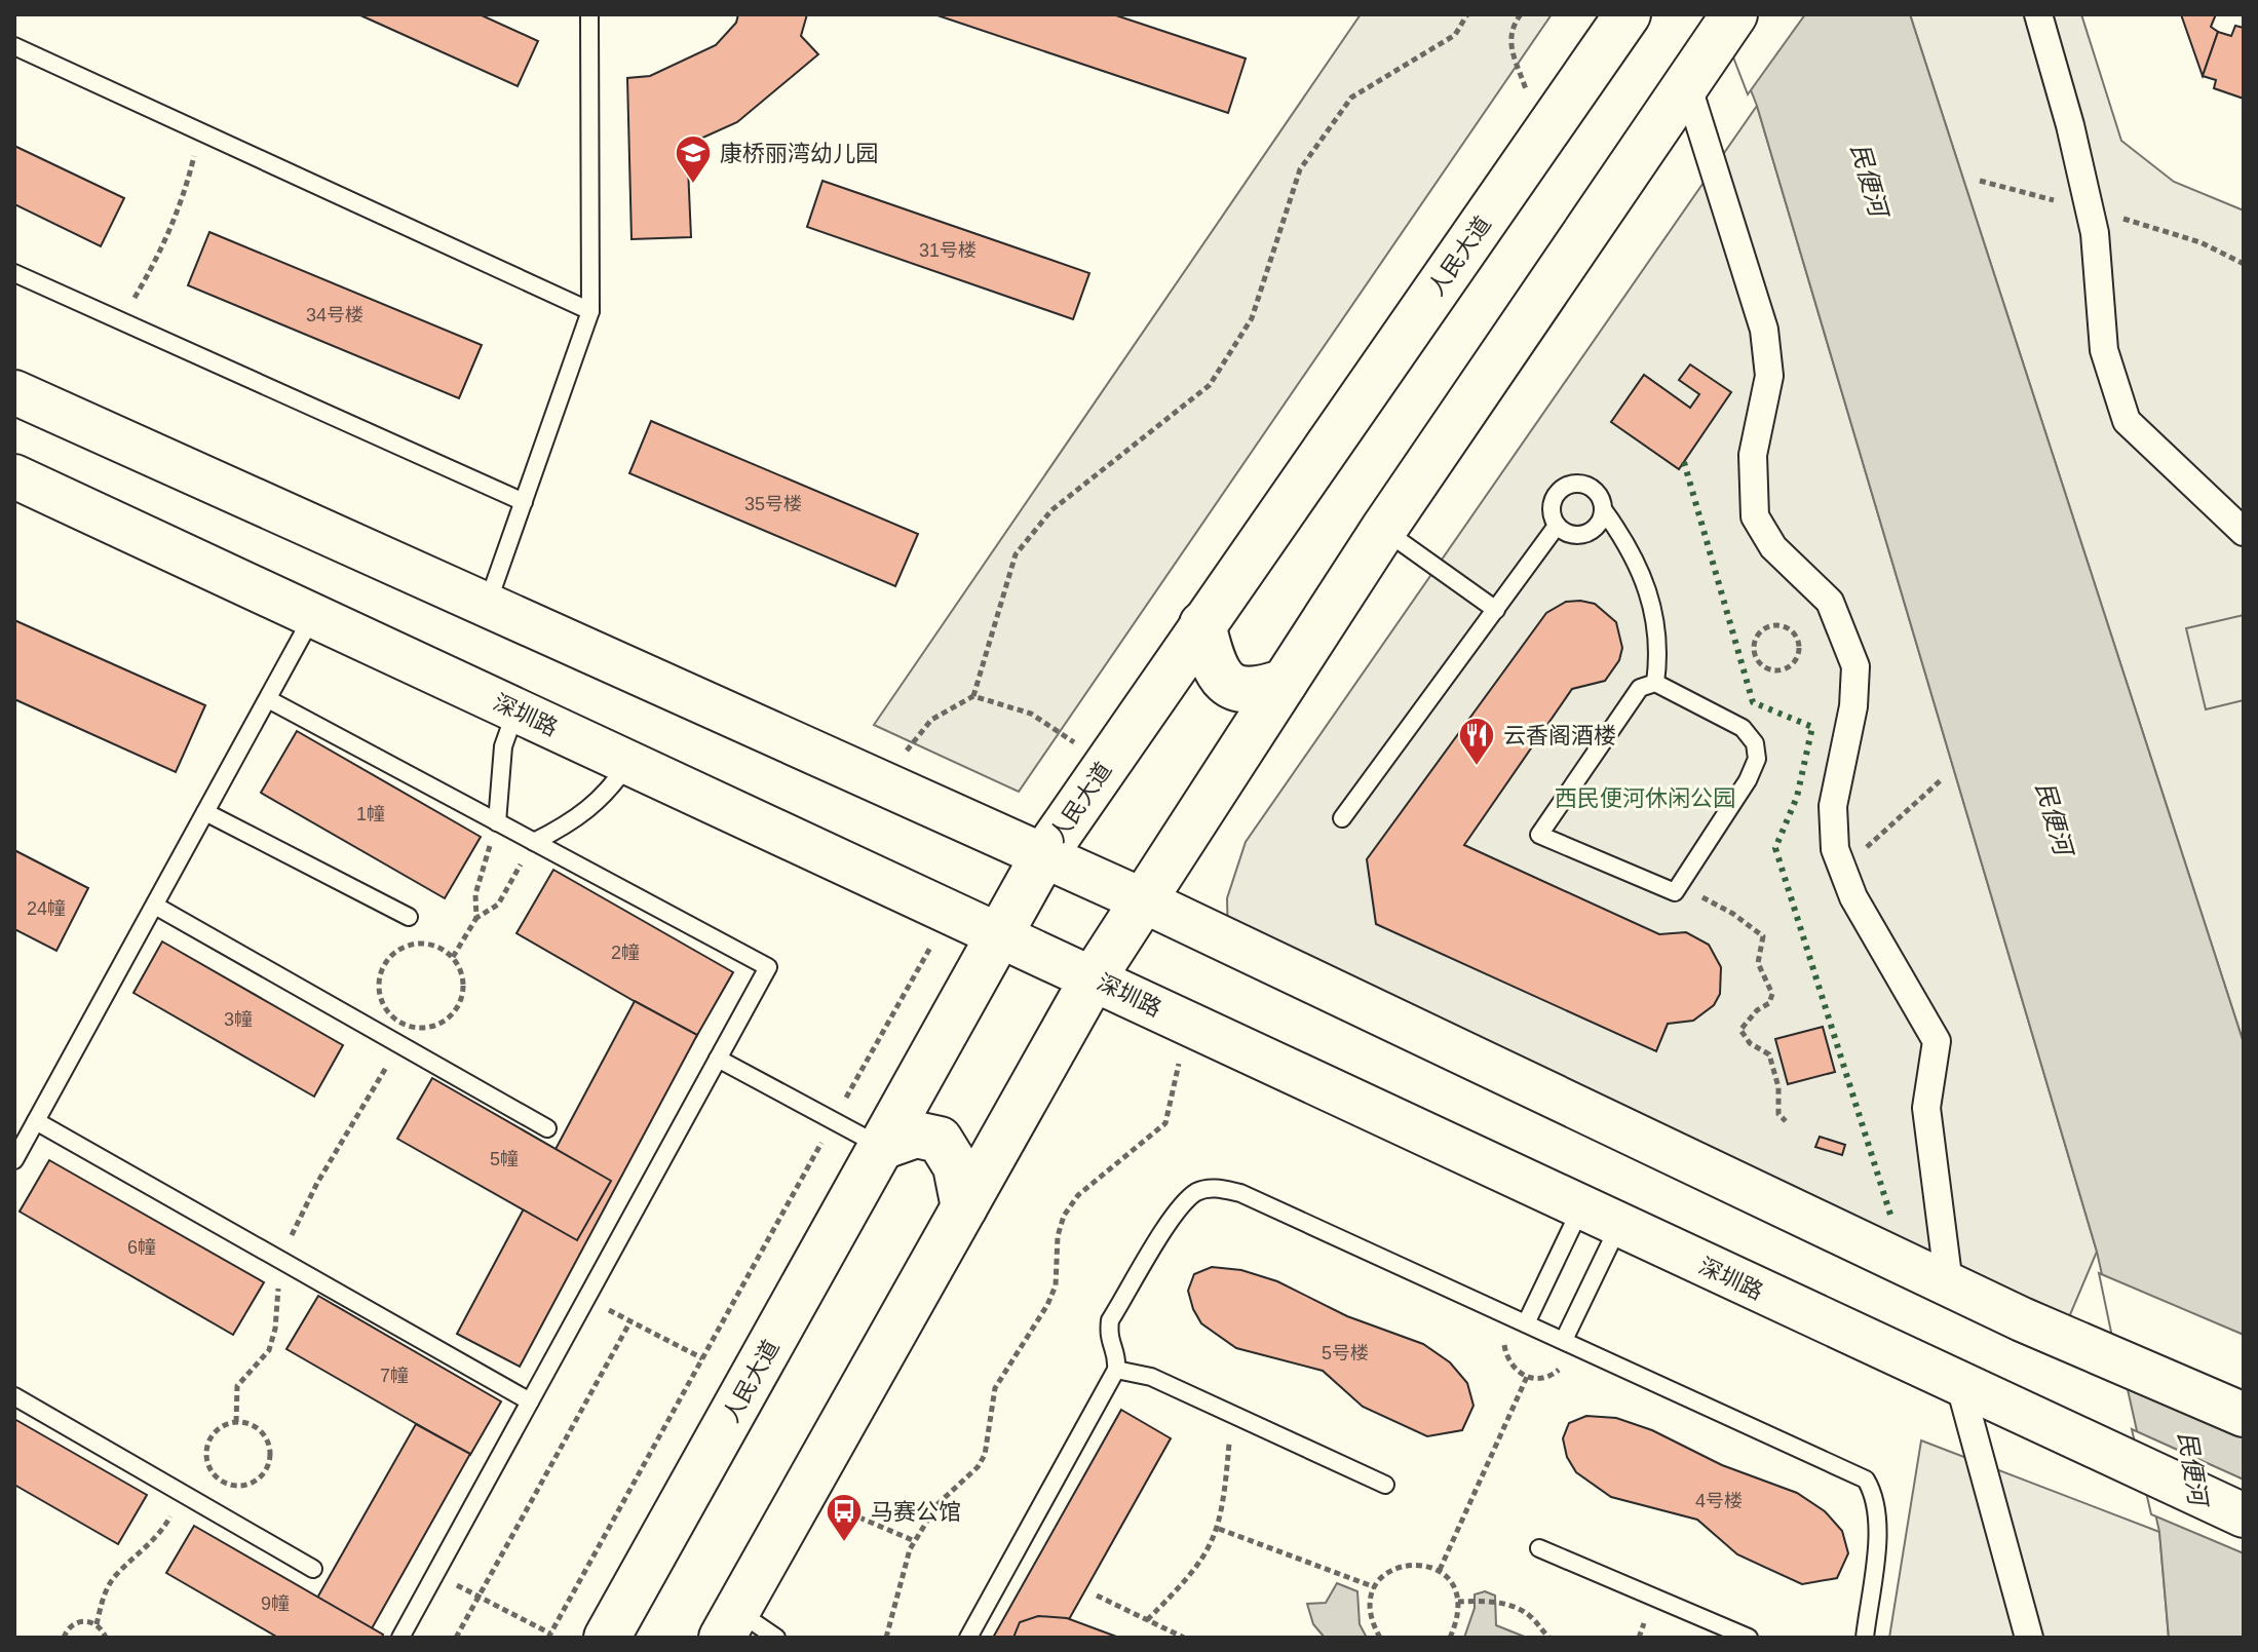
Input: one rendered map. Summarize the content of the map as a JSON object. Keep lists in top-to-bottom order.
{
  "streets": {
    "main road": ["人民大道"],
    "street": ["深圳路"]
  },
  "crossings": [
    ["人民大道", "深圳路"]
  ],
  "water": ["民便河"],
  "parks": ["西民便河休闲公园"],
  "places": {
    "school or university": ["康桥丽湾幼儿园"],
    "restaurant": ["云香阁酒楼"],
    "bus stop": ["马赛公馆"]
  },
  "house_numbers": [
    "31号楼",
    "34号楼",
    "35号楼",
    "1幢",
    "24幢",
    "2幢",
    "3幢",
    "5幢",
    "6幢",
    "5号楼",
    "7幢",
    "4号楼",
    "9幢"
  ]
}
